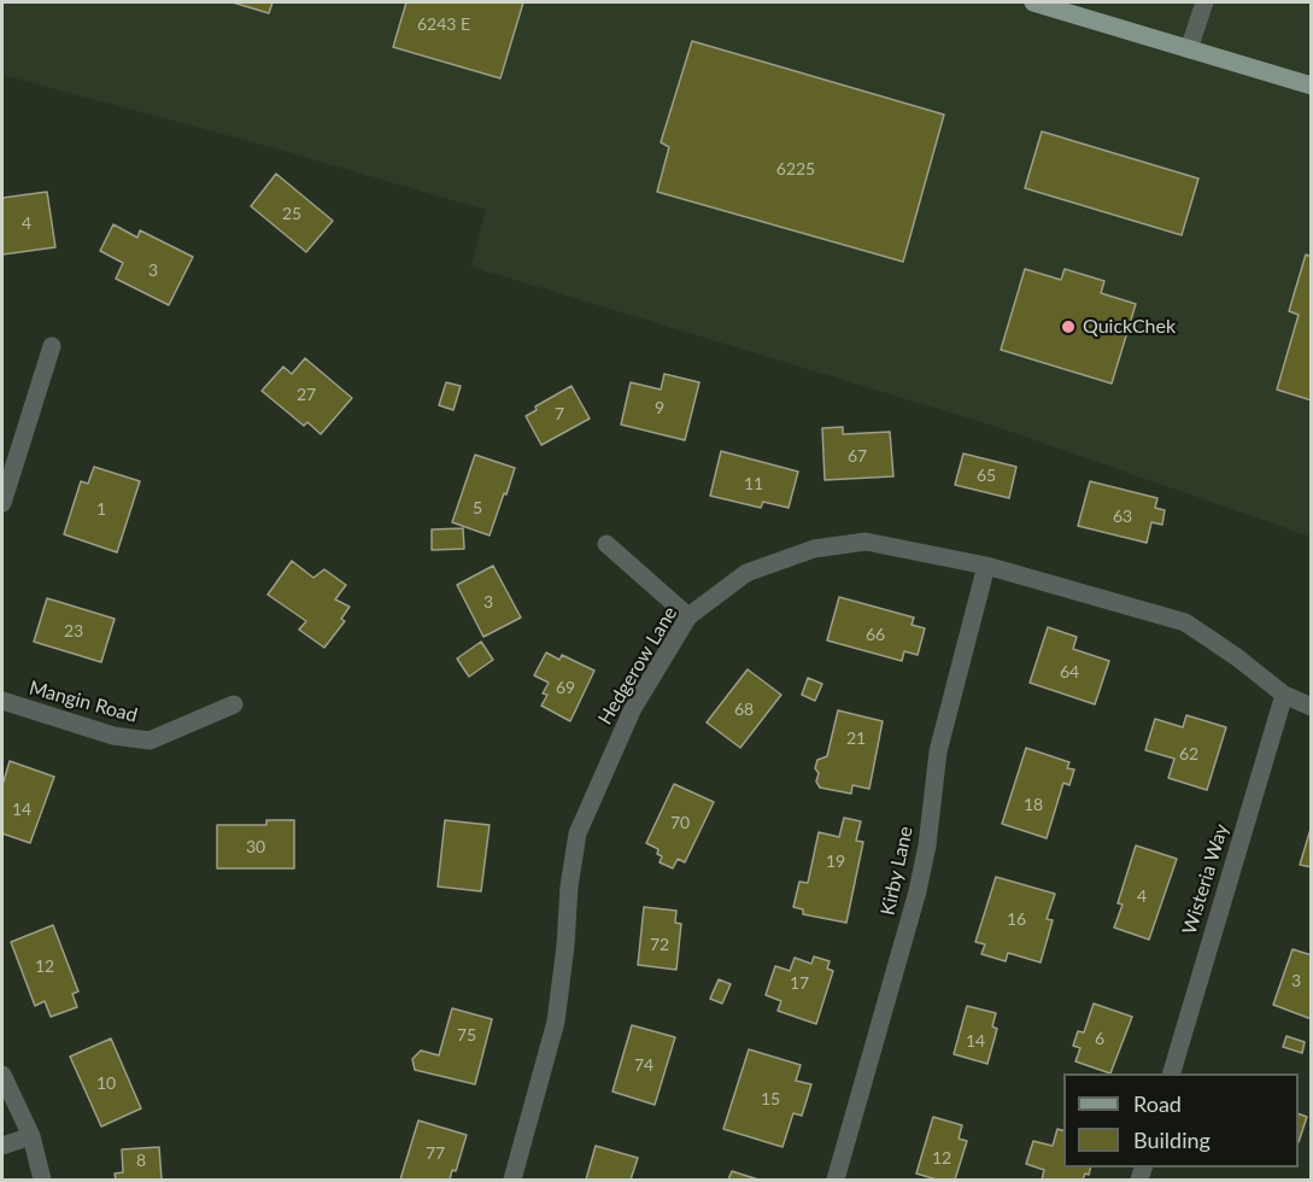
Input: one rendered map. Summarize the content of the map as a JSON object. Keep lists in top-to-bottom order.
{
  "streets": {
    "street": [
      "Hedgerow Lane",
      "Mangin Road",
      "Kirby Lane",
      "Wisteria Way"
    ]
  },
  "crossings": [
    ["Hedgerow Lane", "Kirby Lane"],
    ["Hedgerow Lane", "Wisteria Way"]
  ],
  "places": ["QuickChek"],
  "house_numbers": [
    "6243 E",
    "6225",
    "25",
    "4",
    "3",
    "27",
    "9",
    "7",
    "67",
    "65",
    "11",
    "5",
    "1",
    "63",
    "3",
    "23",
    "66",
    "64",
    "69",
    "68",
    "21",
    "62",
    "18",
    "14",
    "70",
    "30",
    "19",
    "4",
    "16",
    "72",
    "12",
    "3",
    "17",
    "75",
    "6",
    "14",
    "74",
    "10",
    "15",
    "77",
    "12",
    "8"
  ],
  "legend": ["Road", "Building"]
}
